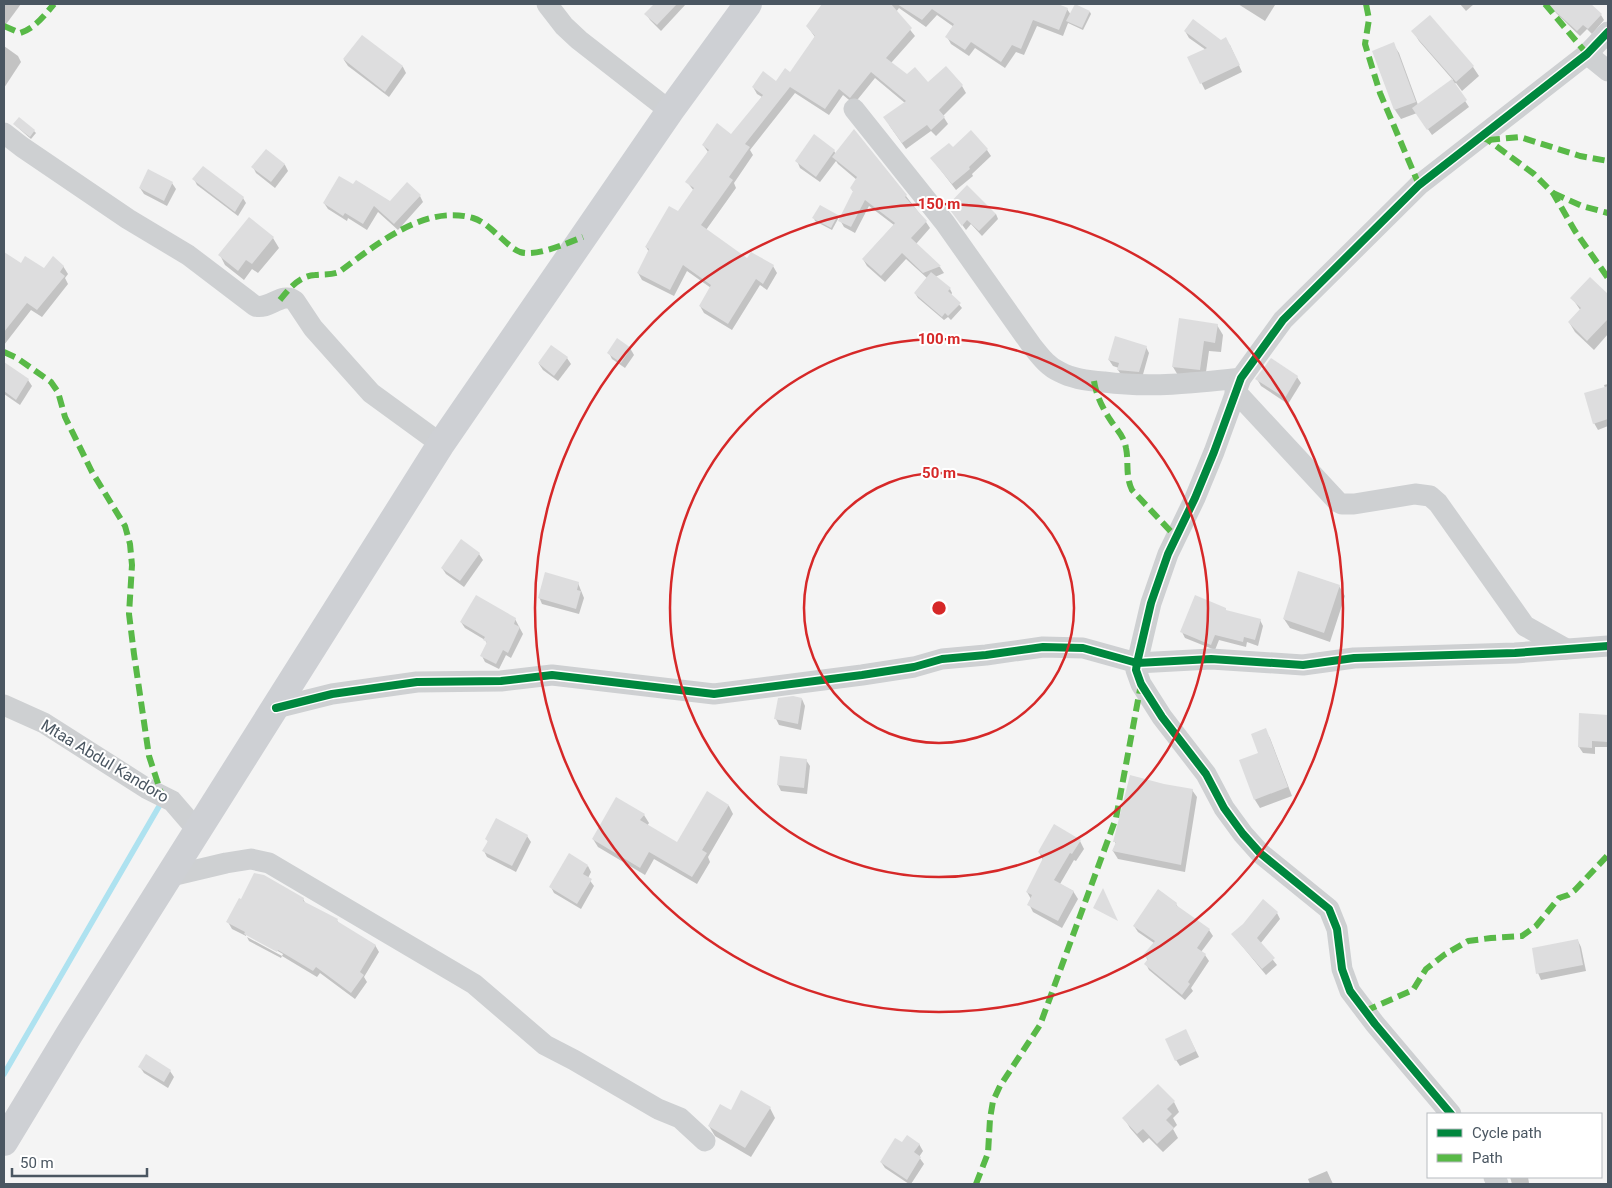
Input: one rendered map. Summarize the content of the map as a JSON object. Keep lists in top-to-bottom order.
{
  "streets": {
    "street": ["Mtaa Abdul Kandoro"]
  },
  "legend": ["Cycle path", "Path"],
  "scale_bar": "50 m",
  "rings": ["150 m", "100 m", "50 m"]
}
